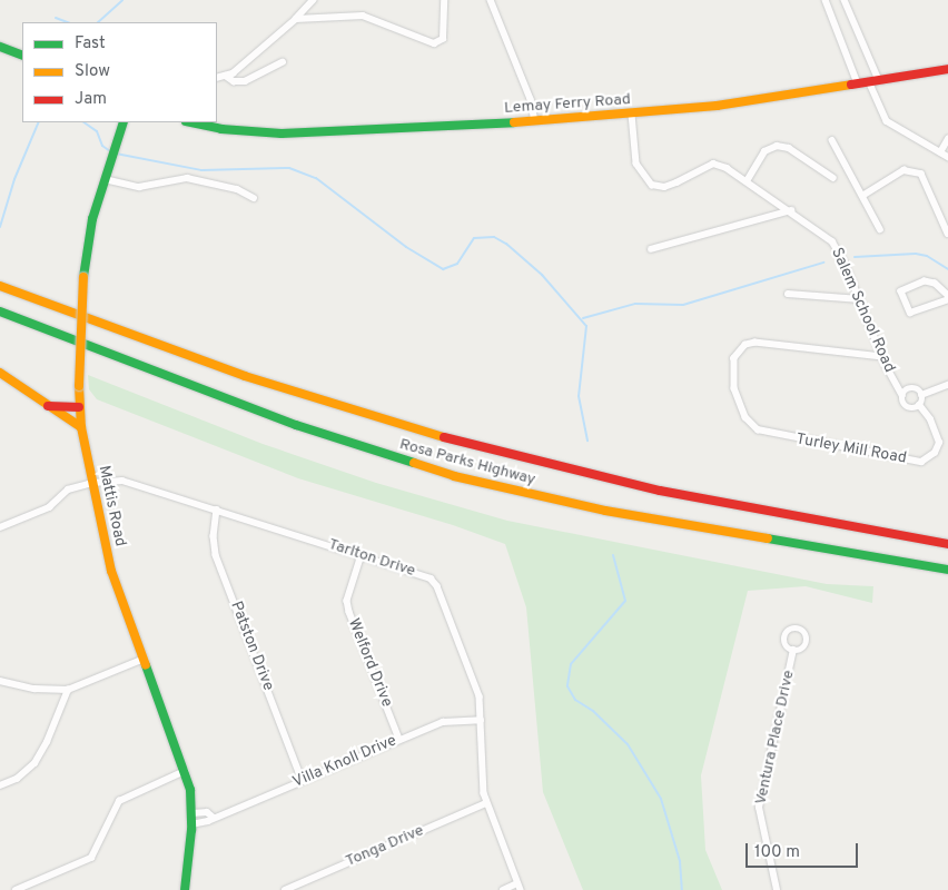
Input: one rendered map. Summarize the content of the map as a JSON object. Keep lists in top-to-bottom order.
{
  "streets": {
    "main road": ["Lemay Ferry Road", "Rosa Parks Highway", "Mattis Road"],
    "street": [
      "Salem School Road",
      "Turley Mill Road",
      "Tarlton Drive",
      "Patston Drive",
      "Welford Drive",
      "Ventura Place Drive",
      "Villa Knoll Drive",
      "Tonga Drive"
    ]
  },
  "crossings": [
    ["Lemay Ferry Road", "Salem School Road"],
    ["Salem School Road", "Turley Mill Road"],
    ["Mattis Road", "Tarlton Drive"],
    ["Mattis Road", "Villa Knoll Drive"],
    ["Tarlton Drive", "Patston Drive"],
    ["Tarlton Drive", "Welford Drive"],
    ["Tarlton Drive", "Villa Knoll Drive"],
    ["Tarlton Drive", "Tonga Drive"],
    ["Patston Drive", "Villa Knoll Drive"],
    ["Welford Drive", "Villa Knoll Drive"]
  ],
  "legend": ["Fast", "Slow", "Jam"],
  "scale_bar": "100 m"
}
